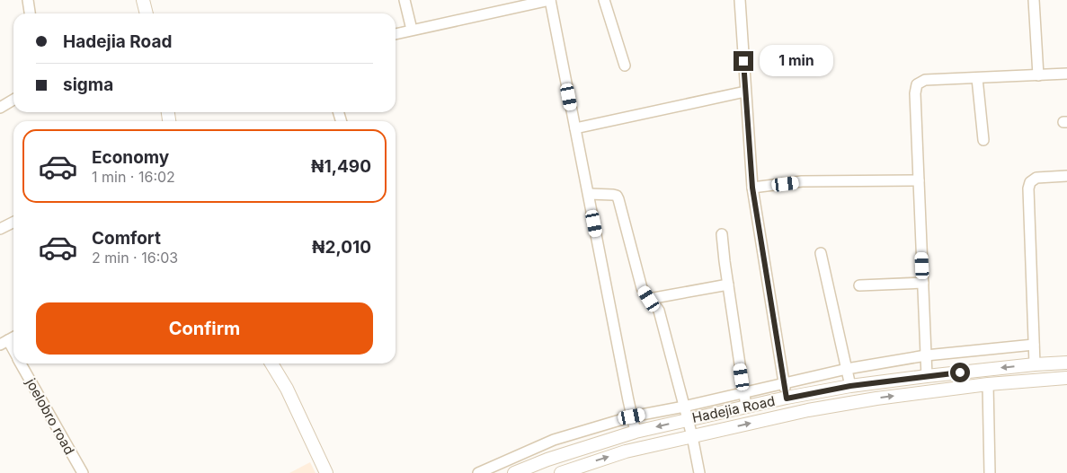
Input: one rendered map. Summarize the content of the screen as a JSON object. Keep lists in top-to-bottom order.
{
  "streets": {
    "main road": ["Hadejia Road"],
    "street": ["joelobro road"]
  },
  "page": {
    "banner": ["Hadejia Road", "sigma"],
    "bubble": "1 min",
    "list": [
      {
        "name": "Economy",
        "note": "1 min · 16:02",
        "value": "₦1,490"
      },
      {
        "name": "Comfort",
        "note": "2 min · 16:03",
        "value": "₦2,010"
      }
    ],
    "buttons": "Confirm"
  }
}
